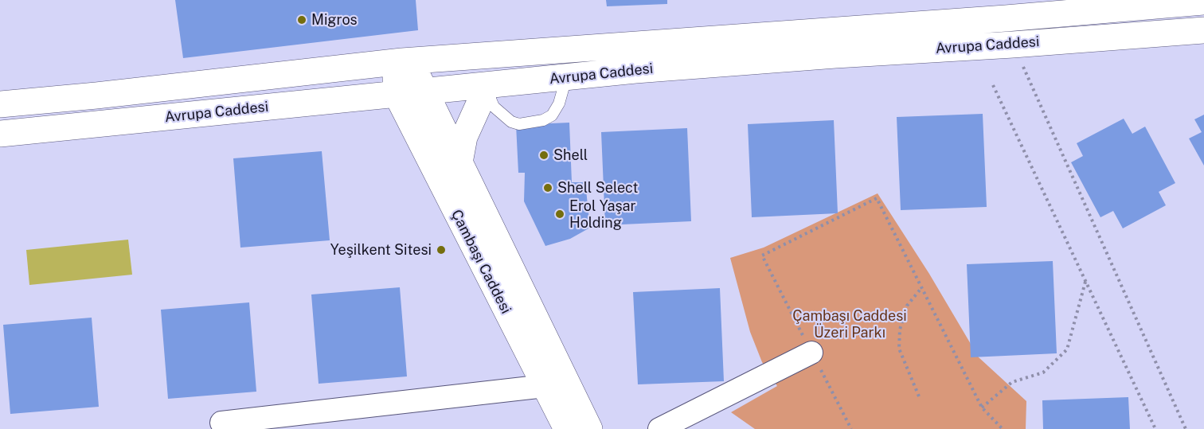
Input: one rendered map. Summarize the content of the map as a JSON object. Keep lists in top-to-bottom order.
{
  "streets": {
    "main road": ["Avrupa Caddesi", "Çambaşı Caddesi"]
  },
  "crossings": [
    ["Avrupa Caddesi", "Çambaşı Caddesi"]
  ],
  "parks": ["Çambaşı Caddesi Üzeri Parkı"],
  "places": [
    "Migros",
    "Shell",
    "Shell Select",
    "Erol Yaşar Holding",
    "Yeşilkent Sitesi"
  ]
}
